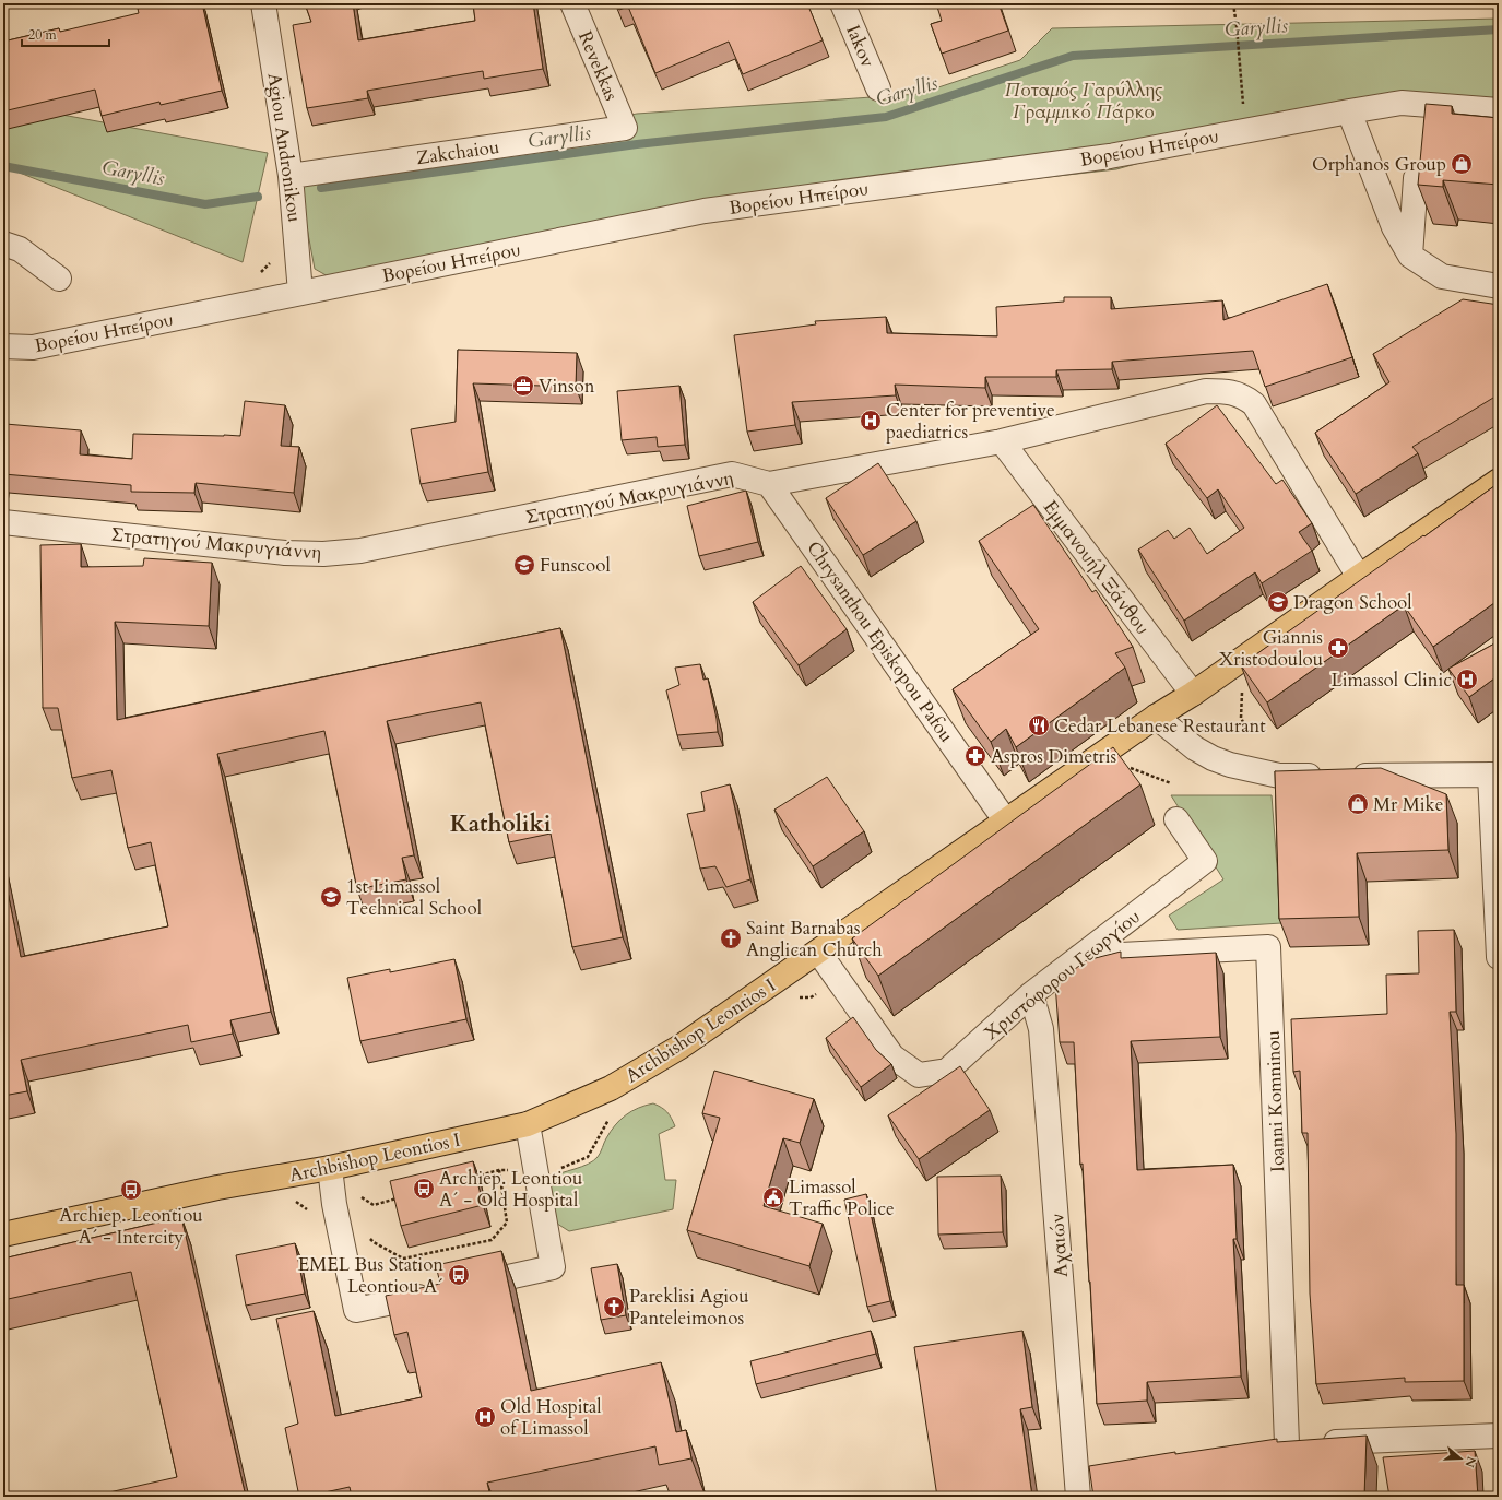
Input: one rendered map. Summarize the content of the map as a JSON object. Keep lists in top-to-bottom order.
{
  "streets": {
    "main road": ["Archbishop Leontios I"],
    "street": [
      "Iakov",
      "Revekkas",
      "Agiou Andronikou",
      "Βορείου Ηπείρου",
      "Zakchaiou",
      "Στρατηγού Μακρυγιάννη",
      "Εμμανουήλ Ξάνθου",
      "Chrysanthou Episkopou Pafou",
      "Χριστόφορου Γεωργίου",
      "Ioanni Komninou",
      "Αχαιών"
    ]
  },
  "crossings": [
    ["Revekkas", "Zakchaiou"],
    ["Agiou Andronikou", "Βορείου Ηπείρου"],
    ["Agiou Andronikou", "Zakchaiou"],
    ["Στρατηγού Μακρυγιάννη", "Εμμανουήλ Ξάνθου"],
    ["Στρατηγού Μακρυγιάννη", "Chrysanthou Episkopou Pafou"],
    ["Στρατηγού Μακρυγιάννη", "Archbishop Leontios I"],
    ["Εμμανουήλ Ξάνθου", "Archbishop Leontios I"],
    ["Chrysanthou Episkopou Pafou", "Archbishop Leontios I"],
    ["Χριστόφορου Γεωργίου", "Archbishop Leontios I"],
    ["Χριστόφορου Γεωργίου", "Ioanni Komninou"],
    ["Χριστόφορου Γεωργίου", "Αχαιών"]
  ],
  "districts": ["Katholiki"],
  "water": ["Garyllis"],
  "parks": ["Ποταμός Γαρύλλης Γραμμικό Πάρκο"],
  "places": {
    "shop": ["Orphanos Group", "Mr Mike"],
    "office": ["Vinson"],
    "hospital": ["Center for preventive paediatrics", "Limassol Clinic", "Old Hospital of Limassol"],
    "school or university": ["Funscool", "Dragon School", "1st Limassol Technical School"],
    "pharmacy": ["Giannis Xristodoulou", "Aspros Dimetris"],
    "restaurant": ["Cedar Lebanese Restaurant"],
    "church": ["Saint Barnabas Anglican Church", "Pareklisi Agiou Panteleimonos"],
    "bus stop": ["Archiep. Leontiou A´ - Old Hospital", "Archiep. Leontiou A´ - Intercity", "EMEL Bus Station Leontiou A´"],
    "public building": ["Limassol Traffic Police"]
  },
  "scale_bar": "20 m",
  "north": "right"
}
